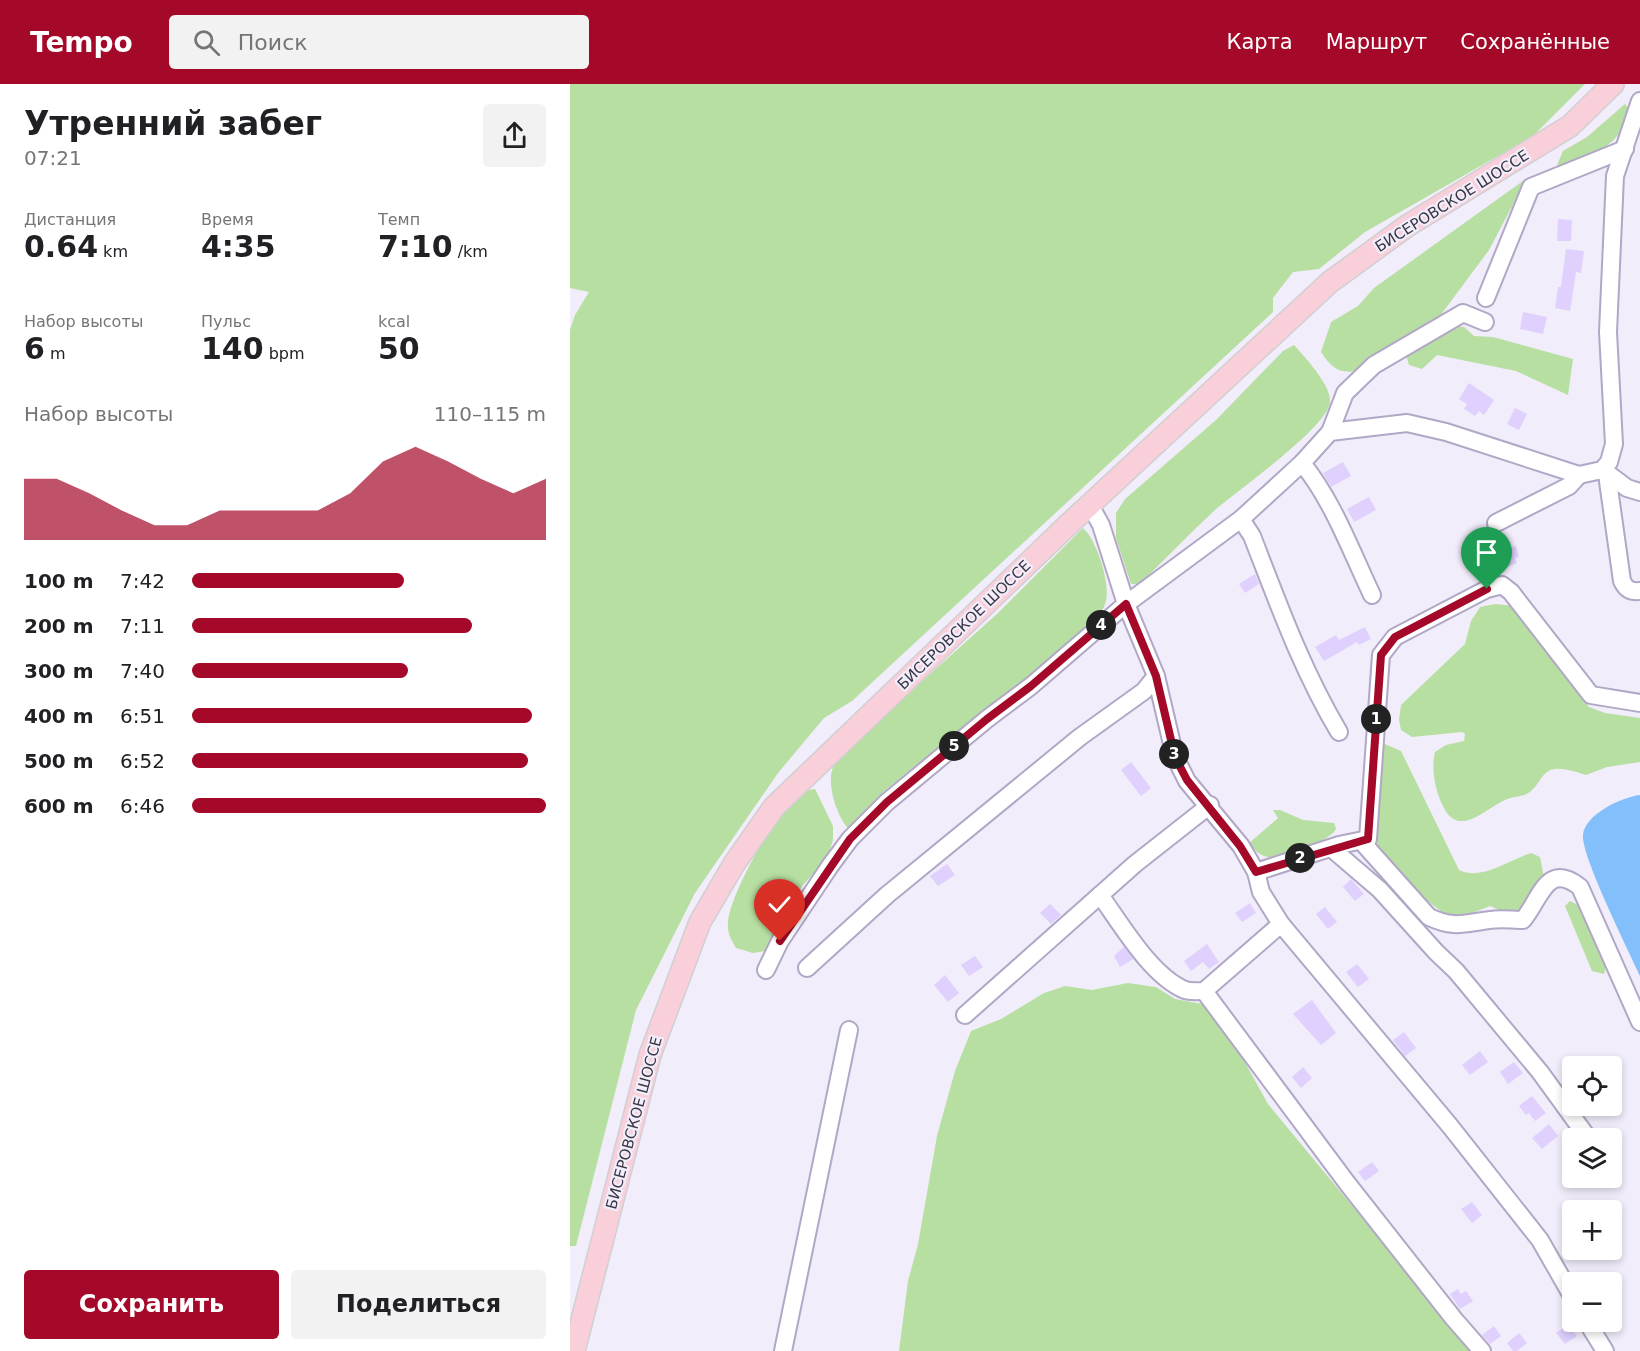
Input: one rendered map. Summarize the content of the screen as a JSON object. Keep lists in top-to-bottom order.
{
  "streets": {
    "main road": ["БИСЕРОВСКОЕ ШОССЕ"]
  },
  "page": {
    "header": "Tempo",
    "search": "Поиск",
    "nav": ["Карта", "Маршрут", "Сохранённые"],
    "heading": ["Утренний забег", "07:21"],
    "stats": [
      ["Дистанция", "0.64 km"],
      ["Время", "4:35"],
      ["Темп", "7:10 /km"],
      ["Набор высоты", "6 m"],
      ["Пульс", "140 bpm"],
      ["kcal", "50"]
    ],
    "chart": ["Набор высоты", "110–115 m"],
    "list": [
      {
        "name": "100 m",
        "note": "7:42"
      },
      {
        "name": "200 m",
        "note": "7:11"
      },
      {
        "name": "300 m",
        "note": "7:40"
      },
      {
        "name": "400 m",
        "note": "6:51"
      },
      {
        "name": "500 m",
        "note": "6:52"
      },
      {
        "name": "600 m",
        "note": "6:46"
      }
    ],
    "pins": [
      "4",
      "1",
      "5",
      "3",
      "2"
    ],
    "map_buttons": ["+", "−"],
    "buttons": ["Сохранить", "Поделиться"]
  }
}
